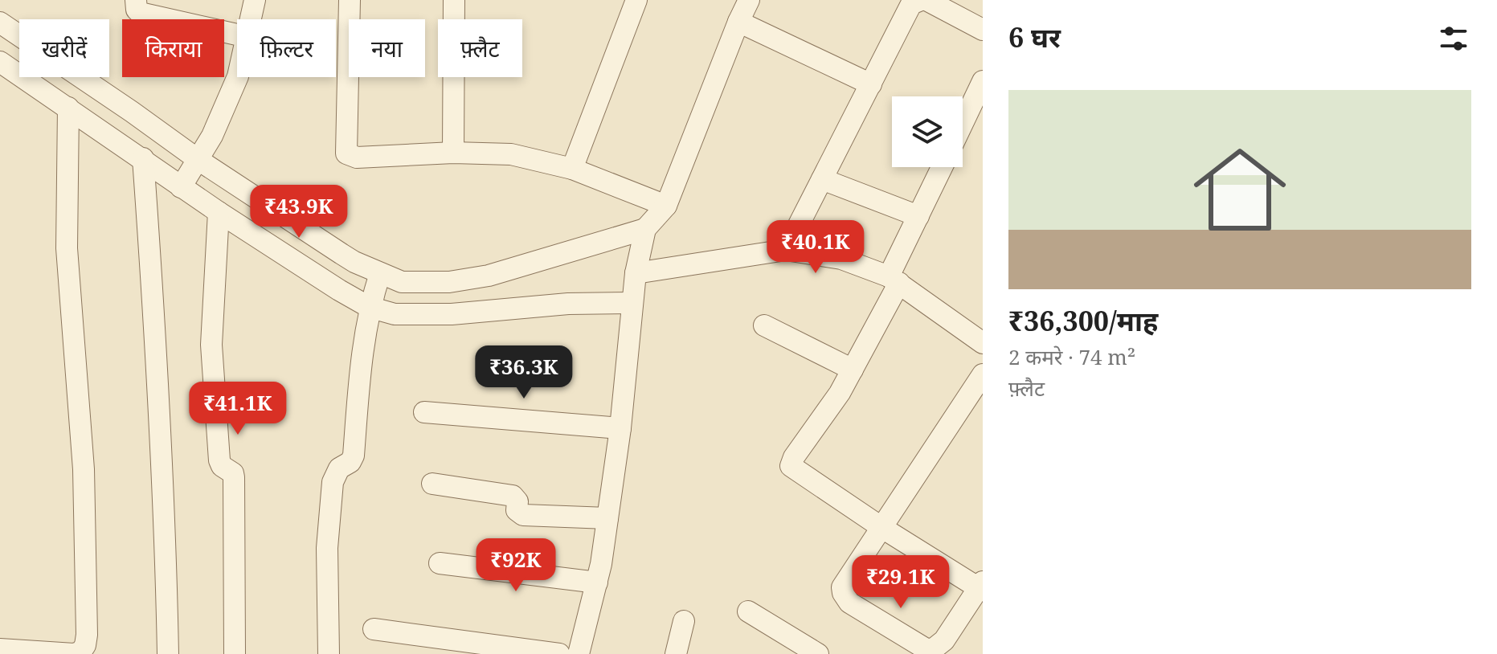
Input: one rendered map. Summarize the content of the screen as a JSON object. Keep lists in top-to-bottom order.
{
  "page": {
    "heading": "6 घर",
    "chip": [
      "खरीदें",
      "किराया",
      "फ़िल्टर",
      "नया",
      "फ़्लैट"
    ],
    "list": [
      {
        "name": "₹36,300/माह",
        "note": "2 कमरे · 74 m² · फ़्लैट"
      }
    ],
    "price": [
      "₹43.9K",
      "₹40.1K",
      "₹36.3K",
      "₹41.1K",
      "₹92K",
      "₹29.1K"
    ]
  }
}
